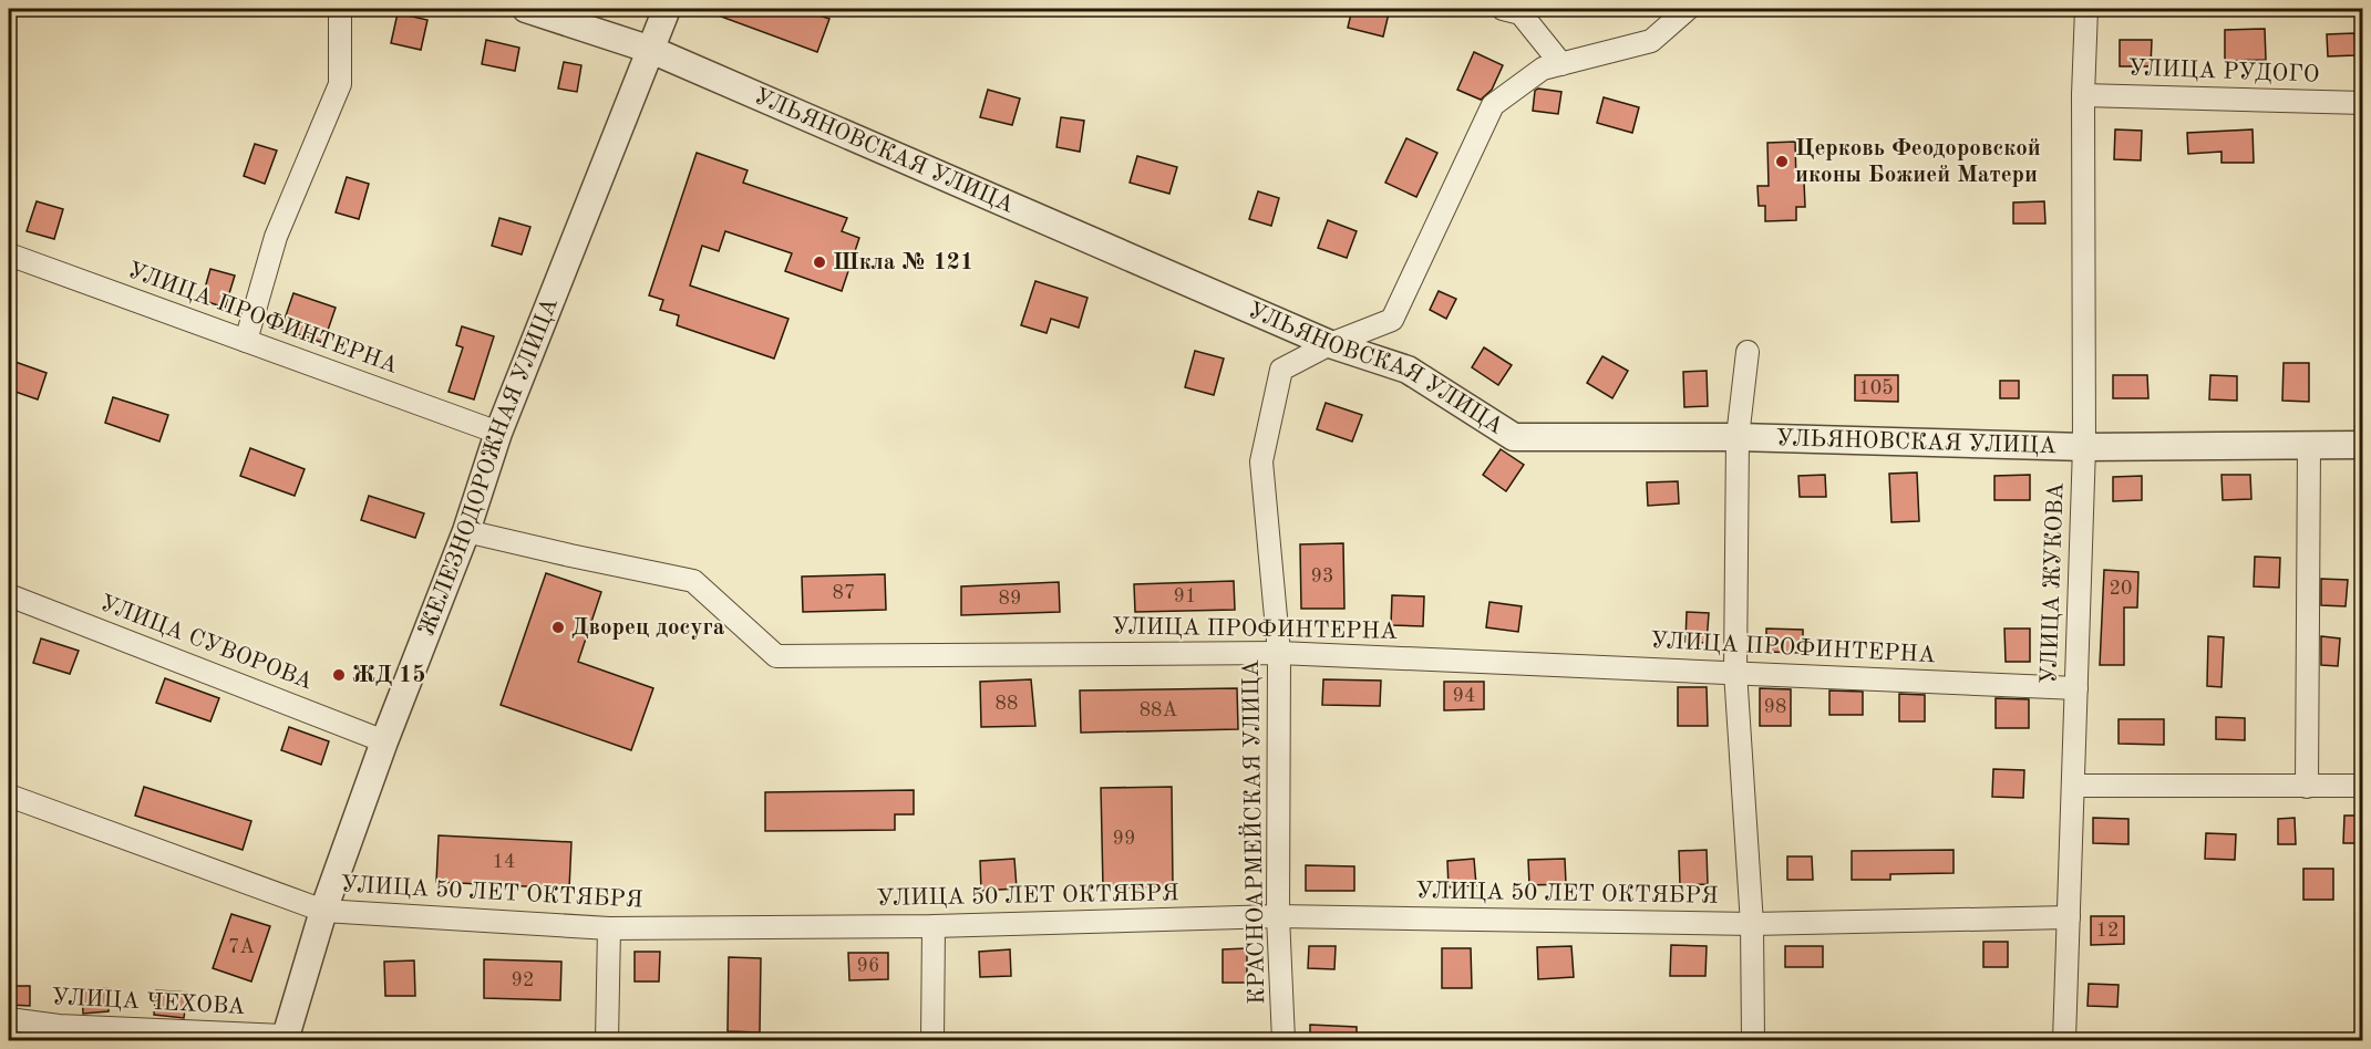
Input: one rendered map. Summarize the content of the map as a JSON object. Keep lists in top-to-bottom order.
{
  "streets": {
    "street": [
      "УЛИЦА РУДОГО",
      "УЛЬЯНОВСКАЯ УЛИЦА",
      "УЛИЦА ПРОФИНТЕРНА",
      "ЖЕЛЕЗНОДОРОЖНАЯ УЛИЦА",
      "УЛИЦА ЖУКОВА",
      "УЛИЦА СУВОРОВА",
      "КРАСНОАРМЕЙСКАЯ УЛИЦА",
      "УЛИЦА 50 ЛЕТ ОКТЯБРЯ",
      "УЛИЦА ЧЕХОВА"
    ]
  },
  "crossings": [
    ["УЛИЦА РУДОГО", "УЛИЦА ЖУКОВА"],
    ["УЛЬЯНОВСКАЯ УЛИЦА", "ЖЕЛЕЗНОДОРОЖНАЯ УЛИЦА"],
    ["УЛЬЯНОВСКАЯ УЛИЦА", "УЛИЦА ЖУКОВА"],
    ["УЛЬЯНОВСКАЯ УЛИЦА", "КРАСНОАРМЕЙСКАЯ УЛИЦА"],
    ["УЛИЦА ПРОФИНТЕРНА", "ЖЕЛЕЗНОДОРОЖНАЯ УЛИЦА"],
    ["УЛИЦА ПРОФИНТЕРНА", "УЛИЦА ЖУКОВА"],
    ["УЛИЦА ПРОФИНТЕРНА", "КРАСНОАРМЕЙСКАЯ УЛИЦА"],
    ["ЖЕЛЕЗНОДОРОЖНАЯ УЛИЦА", "УЛИЦА СУВОРОВА"],
    ["ЖЕЛЕЗНОДОРОЖНАЯ УЛИЦА", "УЛИЦА 50 ЛЕТ ОКТЯБРЯ"],
    ["ЖЕЛЕЗНОДОРОЖНАЯ УЛИЦА", "УЛИЦА ЧЕХОВА"],
    ["УЛИЦА ЖУКОВА", "УЛИЦА 50 ЛЕТ ОКТЯБРЯ"],
    ["КРАСНОАРМЕЙСКАЯ УЛИЦА", "УЛИЦА 50 ЛЕТ ОКТЯБРЯ"]
  ],
  "places": [
    "Церковь Феодоровской иконы Божией Матери",
    "Шкла № 121",
    "Дворец досуга",
    "ЖД 15"
  ],
  "house_numbers": [
    "105",
    "93",
    "20",
    "87",
    "91",
    "89",
    "94",
    "88",
    "98",
    "88А",
    "99",
    "14",
    "12",
    "7А",
    "96",
    "92"
  ]
}
